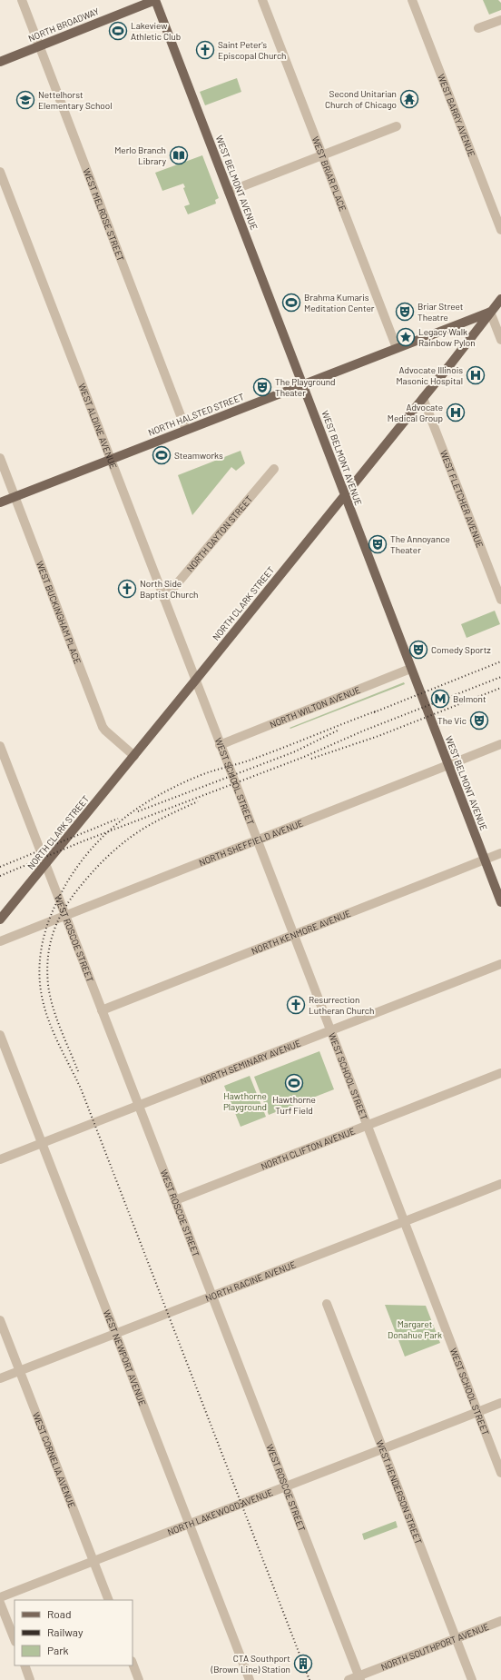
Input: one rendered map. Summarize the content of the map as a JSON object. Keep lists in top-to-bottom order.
{
  "streets": {
    "main road": [
      "NORTH BROADWAY",
      "WEST BELMONT AVENUE",
      "NORTH HALSTED STREET",
      "NORTH CLARK STREET"
    ],
    "street": [
      "WEST BARRY AVENUE",
      "WEST BRIAR PLACE",
      "WEST MELROSE STREET",
      "WEST ALDINE AVENUE",
      "WEST FLETCHER AVENUE",
      "NORTH DAYTON STREET",
      "WEST BUCKINGHAM PLACE",
      "NORTH WILTON AVENUE",
      "WEST SCHOOL STREET",
      "NORTH SHEFFIELD AVENUE",
      "NORTH KENMORE AVENUE",
      "WEST ROSCOE STREET",
      "NORTH SEMINARY AVENUE",
      "NORTH CLIFTON AVENUE",
      "NORTH RACINE AVENUE",
      "WEST NEWPORT AVENUE",
      "WEST CORNELIA AVENUE",
      "WEST HENDERSON STREET",
      "NORTH LAKEWOOD AVENUE",
      "NORTH SOUTHPORT AVENUE"
    ]
  },
  "crossings": [
    ["NORTH BROADWAY", "WEST BELMONT AVENUE"],
    ["NORTH BROADWAY", "WEST MELROSE STREET"],
    ["WEST BRIAR PLACE", "NORTH HALSTED STREET"],
    ["WEST BELMONT AVENUE", "NORTH HALSTED STREET"],
    ["WEST BELMONT AVENUE", "NORTH CLARK STREET"],
    ["WEST BELMONT AVENUE", "NORTH WILTON AVENUE"],
    ["WEST BELMONT AVENUE", "NORTH SHEFFIELD AVENUE"],
    ["WEST BELMONT AVENUE", "NORTH KENMORE AVENUE"],
    ["WEST MELROSE STREET", "NORTH HALSTED STREET"],
    ["NORTH HALSTED STREET", "WEST ALDINE AVENUE"],
    ["NORTH HALSTED STREET", "NORTH CLARK STREET"],
    ["NORTH HALSTED STREET", "WEST BUCKINGHAM PLACE"],
    ["WEST ALDINE AVENUE", "NORTH DAYTON STREET"],
    ["WEST ALDINE AVENUE", "NORTH CLARK STREET"],
    ["WEST ALDINE AVENUE", "WEST SCHOOL STREET"],
    ["WEST FLETCHER AVENUE", "NORTH CLARK STREET"],
    ["NORTH CLARK STREET", "WEST BUCKINGHAM PLACE"],
    ["NORTH CLARK STREET", "WEST SCHOOL STREET"],
    ["NORTH CLARK STREET", "WEST ROSCOE STREET"],
    ["NORTH WILTON AVENUE", "WEST SCHOOL STREET"],
    ["WEST SCHOOL STREET", "NORTH SHEFFIELD AVENUE"],
    ["WEST SCHOOL STREET", "NORTH KENMORE AVENUE"],
    ["WEST SCHOOL STREET", "NORTH SEMINARY AVENUE"],
    ["WEST SCHOOL STREET", "NORTH CLIFTON AVENUE"],
    ["WEST SCHOOL STREET", "NORTH RACINE AVENUE"],
    ["WEST SCHOOL STREET", "NORTH LAKEWOOD AVENUE"],
    ["NORTH SHEFFIELD AVENUE", "WEST ROSCOE STREET"],
    ["NORTH KENMORE AVENUE", "WEST ROSCOE STREET"],
    ["WEST ROSCOE STREET", "NORTH SEMINARY AVENUE"],
    ["WEST ROSCOE STREET", "NORTH CLIFTON AVENUE"],
    ["WEST ROSCOE STREET", "NORTH RACINE AVENUE"],
    ["WEST ROSCOE STREET", "NORTH LAKEWOOD AVENUE"],
    ["WEST ROSCOE STREET", "NORTH SOUTHPORT AVENUE"],
    ["NORTH SEMINARY AVENUE", "WEST NEWPORT AVENUE"],
    ["NORTH RACINE AVENUE", "WEST NEWPORT AVENUE"],
    ["NORTH RACINE AVENUE", "WEST CORNELIA AVENUE"],
    ["WEST NEWPORT AVENUE", "NORTH LAKEWOOD AVENUE"],
    ["WEST CORNELIA AVENUE", "NORTH LAKEWOOD AVENUE"],
    ["WEST HENDERSON STREET", "NORTH LAKEWOOD AVENUE"],
    ["WEST HENDERSON STREET", "NORTH SOUTHPORT AVENUE"]
  ],
  "parks": ["Hawthorne Playground", "Margaret Donahue Park"],
  "places": {
    "sports": [
      "Lakeview Athletic Club",
      "Brahma Kumaris Meditation Center",
      "Steamworks",
      "Hawthorne Turf Field"
    ],
    "church": ["Saint Peter's Episcopal Church", "North Side Baptist Church", "Resurrection Lutheran Church"],
    "temple": ["Second Unitarian Church of Chicago"],
    "school or university": ["Nettelhorst Elementary School"],
    "library": ["Merlo Branch Library"],
    "theatre": [
      "Briar Street Theatre",
      "The Playground Theater",
      "The Annoyance Theater",
      "Comedy Sportz",
      "The Vic"
    ],
    "place": ["Legacy Walk Rainbow Pylon"],
    "hospital": ["Advocate Illinois Masonic Hospital", "Advocate Medical Group"],
    "metro station": ["Belmont"],
    "building": ["CTA Southport (Brown Line) Station"]
  },
  "legend": ["Road", "Railway", "Park"]
}
